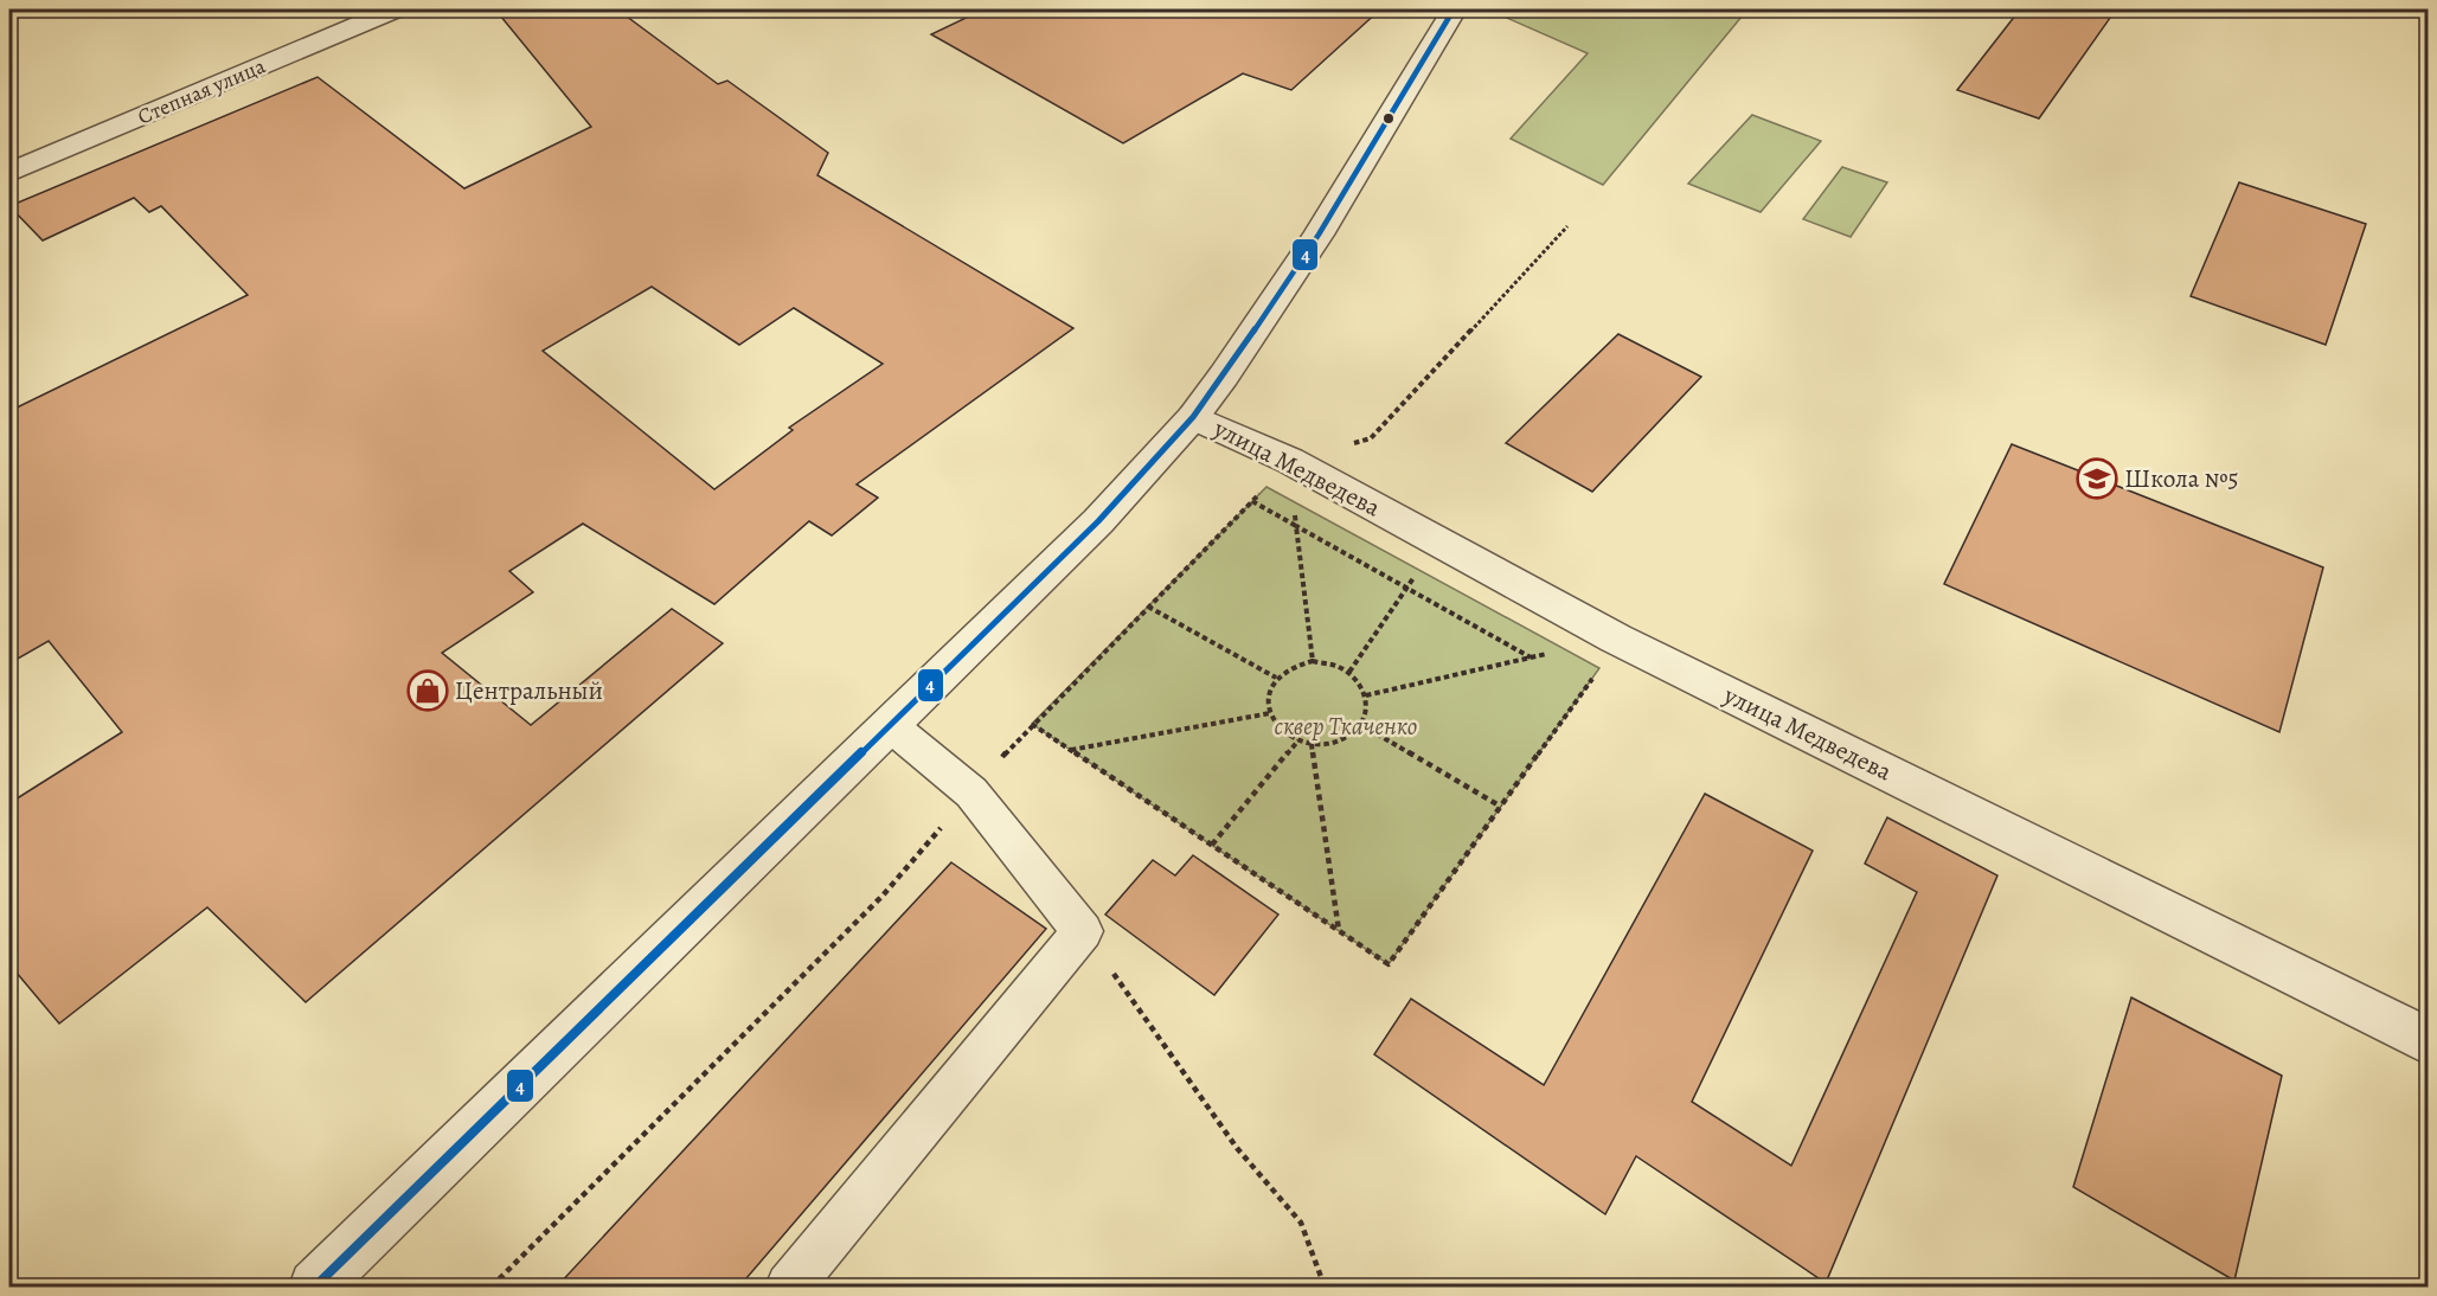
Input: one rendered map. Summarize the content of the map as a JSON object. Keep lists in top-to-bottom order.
{
  "streets": {
    "street": ["Степная улица", "улица Медведева"]
  },
  "parks": ["сквер Ткаченко"],
  "places": {
    "school or university": ["Школа №5"],
    "shop": ["Центральный"]
  },
  "lines": ["transit line 4"]
}
